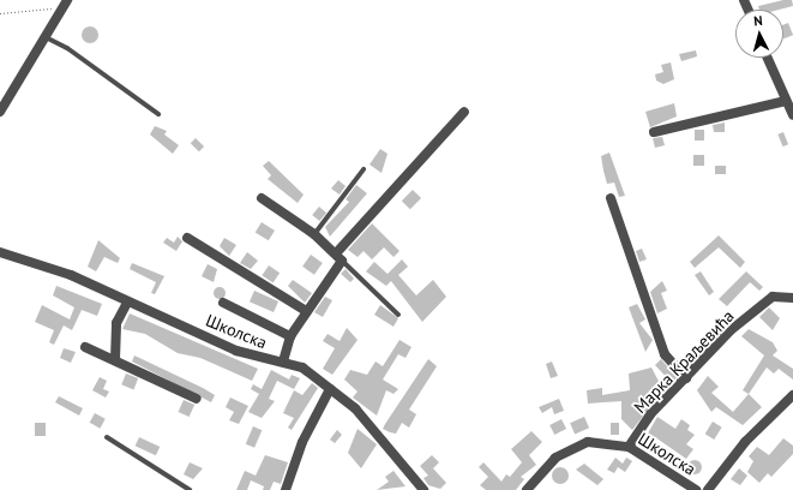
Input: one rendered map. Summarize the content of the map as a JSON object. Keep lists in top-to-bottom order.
{
  "streets": {
    "street": ["Школска", "Марка Краљевића"]
  },
  "crossings": [
    ["Школска", "Марка Краљевића"]
  ],
  "north": "top"
}
